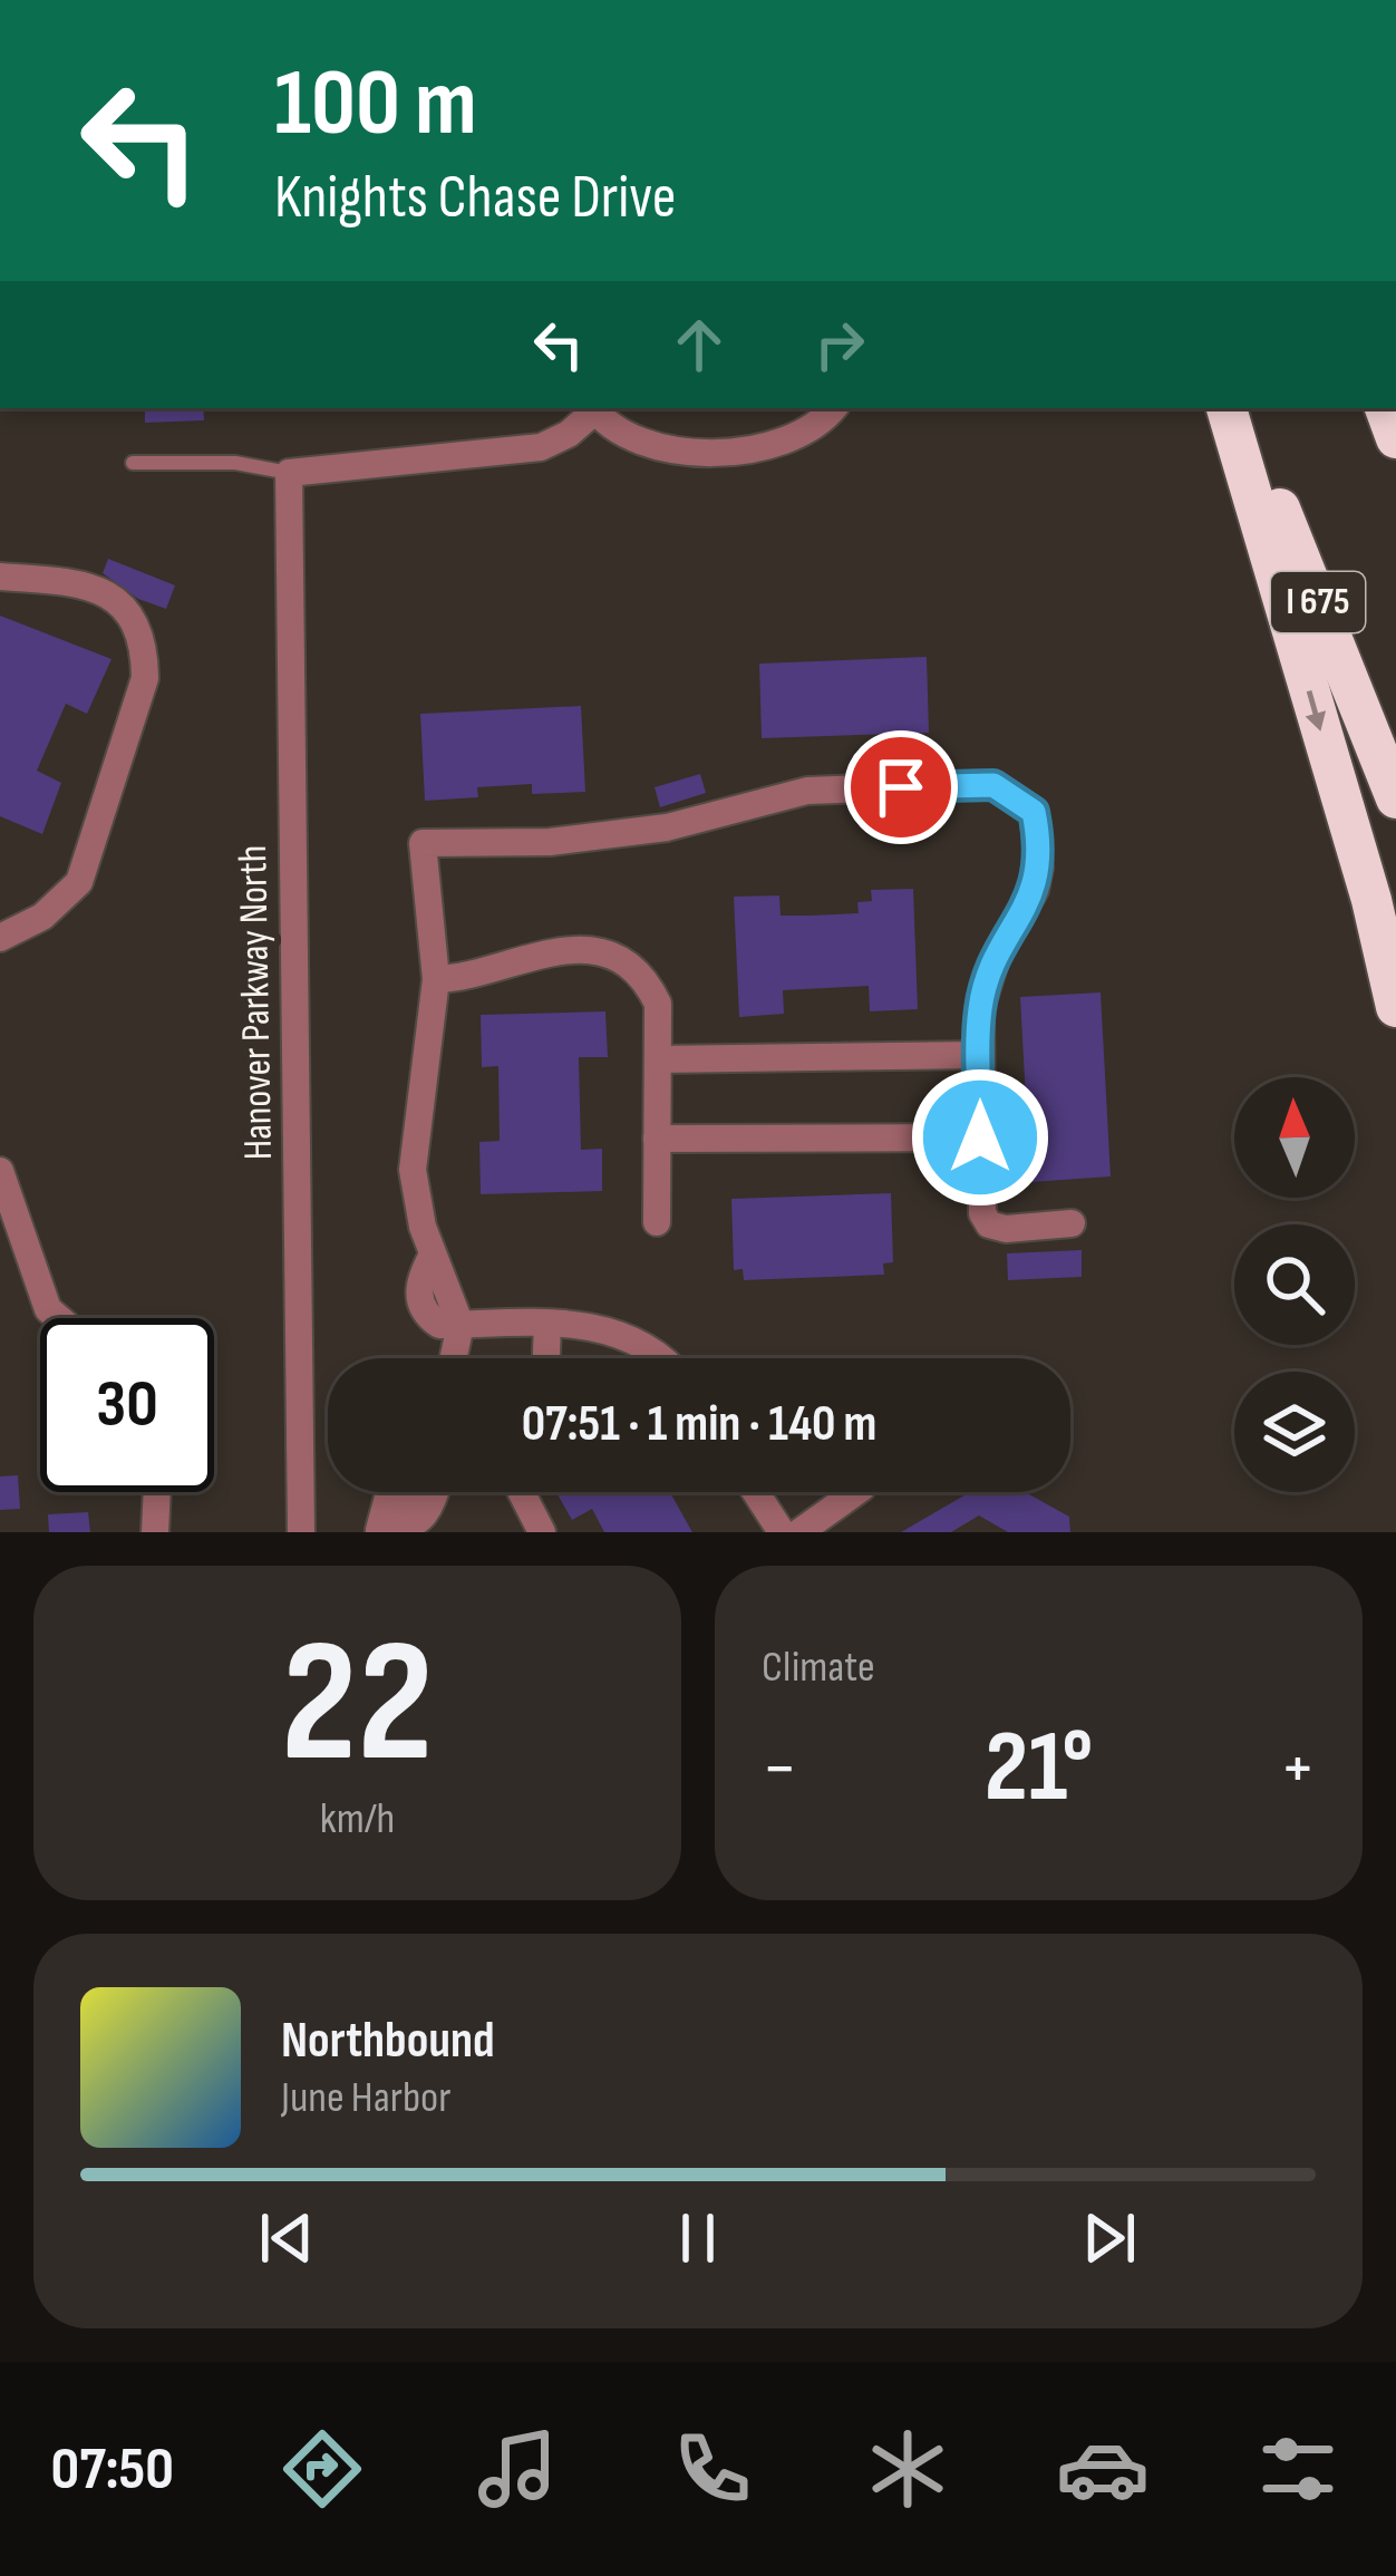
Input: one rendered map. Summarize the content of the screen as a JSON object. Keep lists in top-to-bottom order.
{
  "streets": {
    "highway": ["I 675"],
    "street": ["Hanover Parkway North"]
  },
  "north": "top",
  "page": {
    "turn": ["100 m", "Knights Chase Drive"],
    "limit": "30",
    "trip": "07:51 · 1 min · 140 m",
    "tile": [
      ["22", "km/h"],
      "Climate"
    ],
    "heat": ["−", "21°", "+"],
    "song": ["Northbound", "June Harbor"],
    "tabs": "07:50"
  }
}
